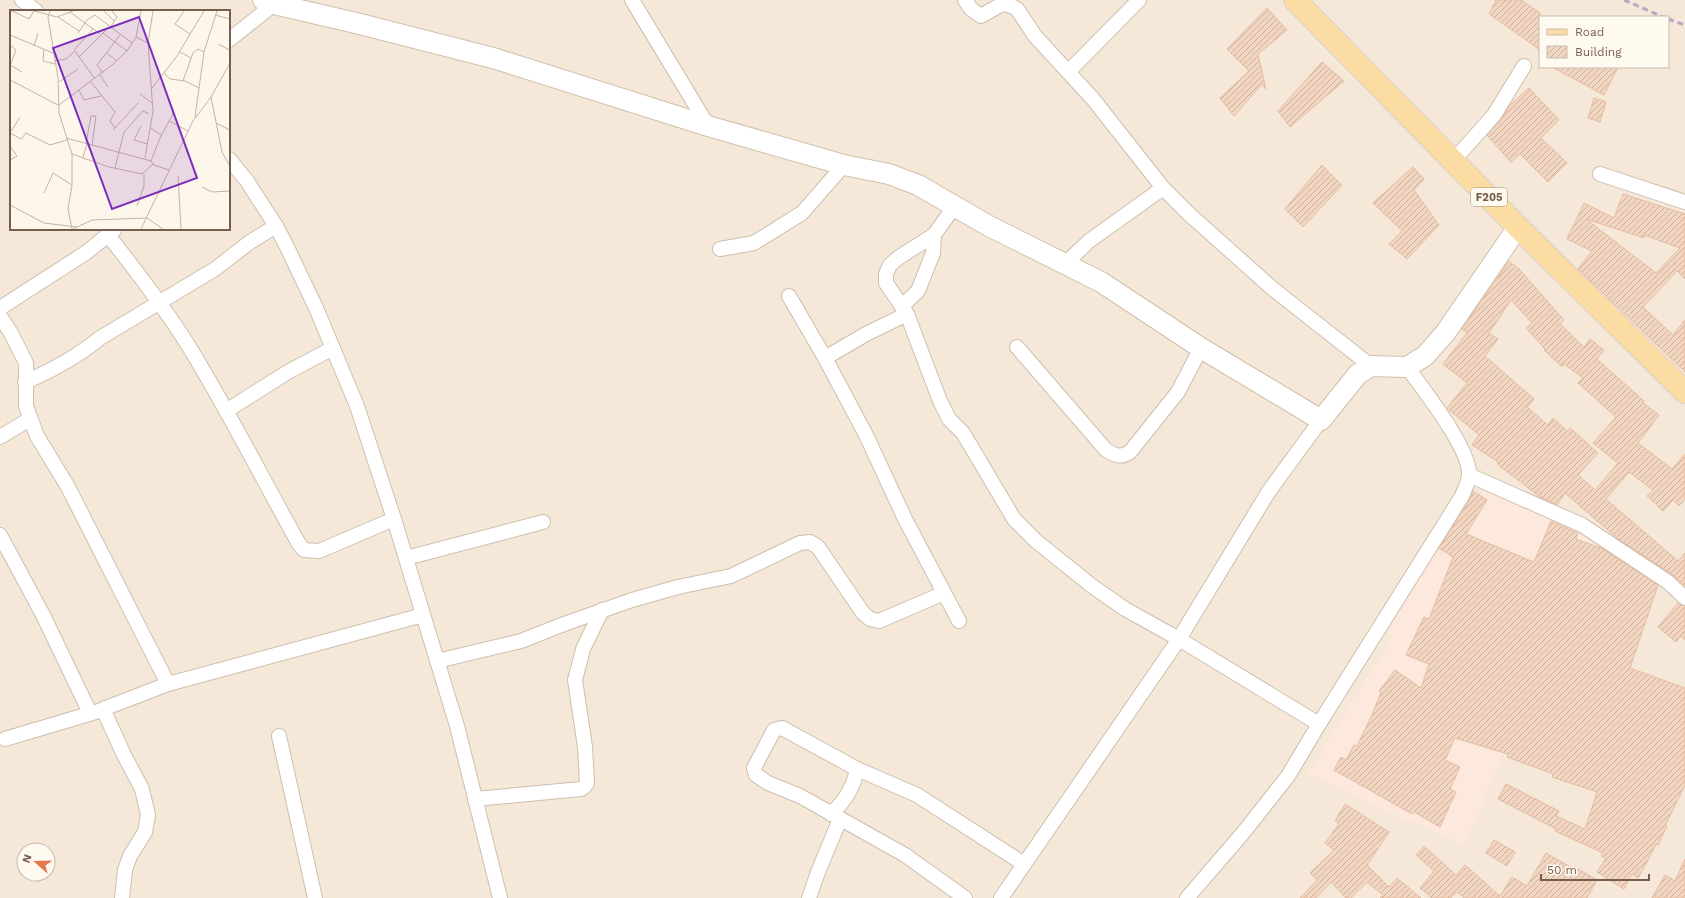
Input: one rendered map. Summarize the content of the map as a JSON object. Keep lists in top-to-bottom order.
{
  "streets": {
    "main road": ["F205"]
  },
  "legend": ["Road", "Building"],
  "scale_bar": "50 m",
  "north": "left"
}
